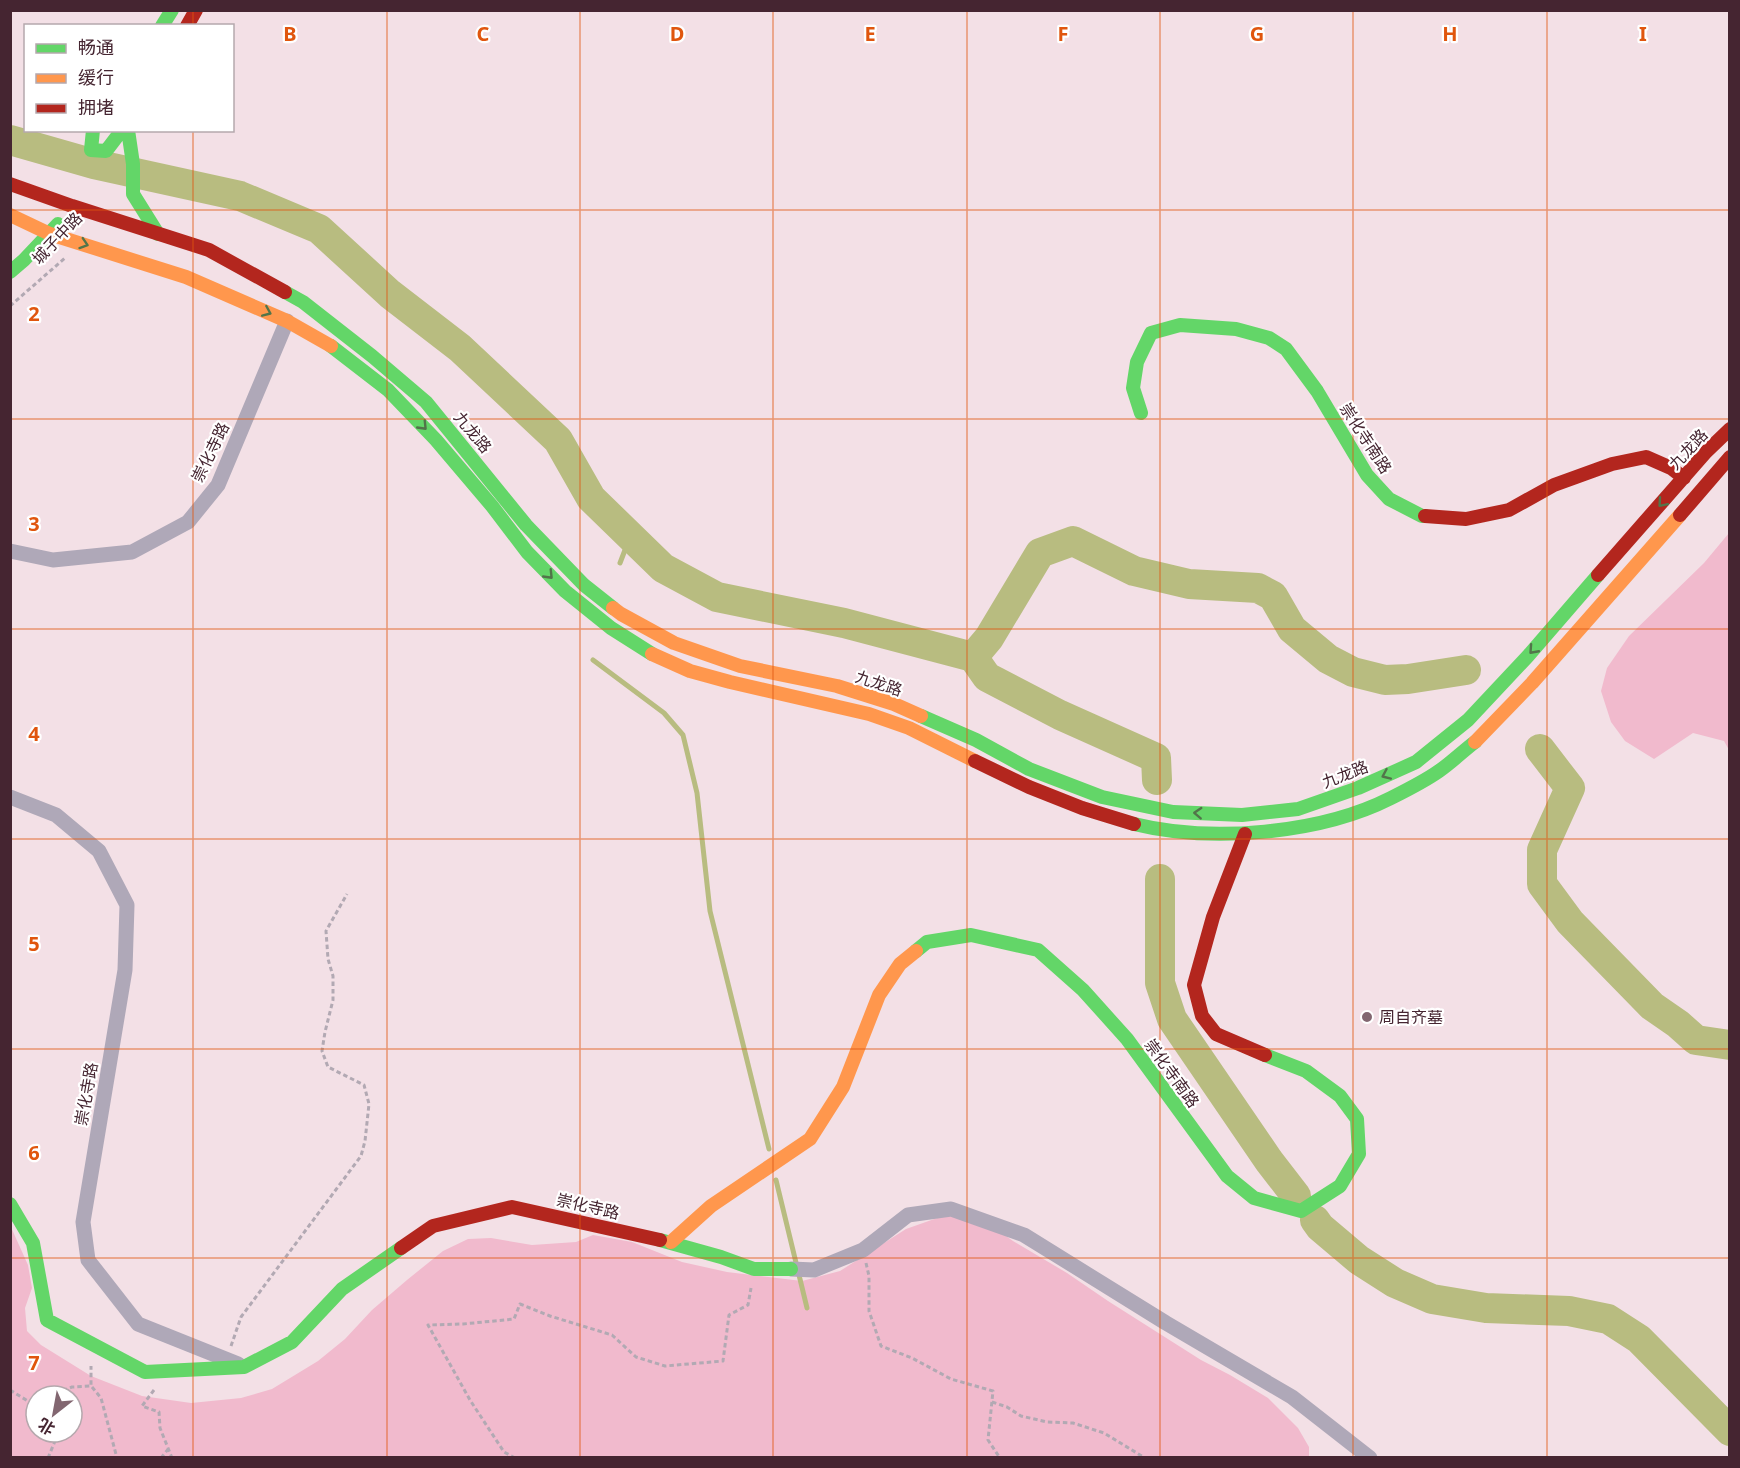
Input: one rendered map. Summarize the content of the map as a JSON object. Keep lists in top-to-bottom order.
{
  "streets": {
    "main road": [
      "城子中路",
      "九龙路",
      "崇化寺南路",
      "崇化寺路"
    ]
  },
  "crossings": [
    ["城子中路", "九龙路"],
    ["九龙路", "崇化寺南路"],
    ["九龙路", "崇化寺路"],
    ["崇化寺南路", "崇化寺路"]
  ],
  "places": ["周自齐墓"],
  "legend": ["畅通", "缓行", "拥堵"],
  "north": "bottom left",
  "grid": {
    "columns": [
      "B",
      "C",
      "D",
      "E",
      "F",
      "G",
      "H",
      "I"
    ],
    "rows": [
      "2",
      "3",
      "4",
      "5",
      "6",
      "7"
    ]
  }
}
